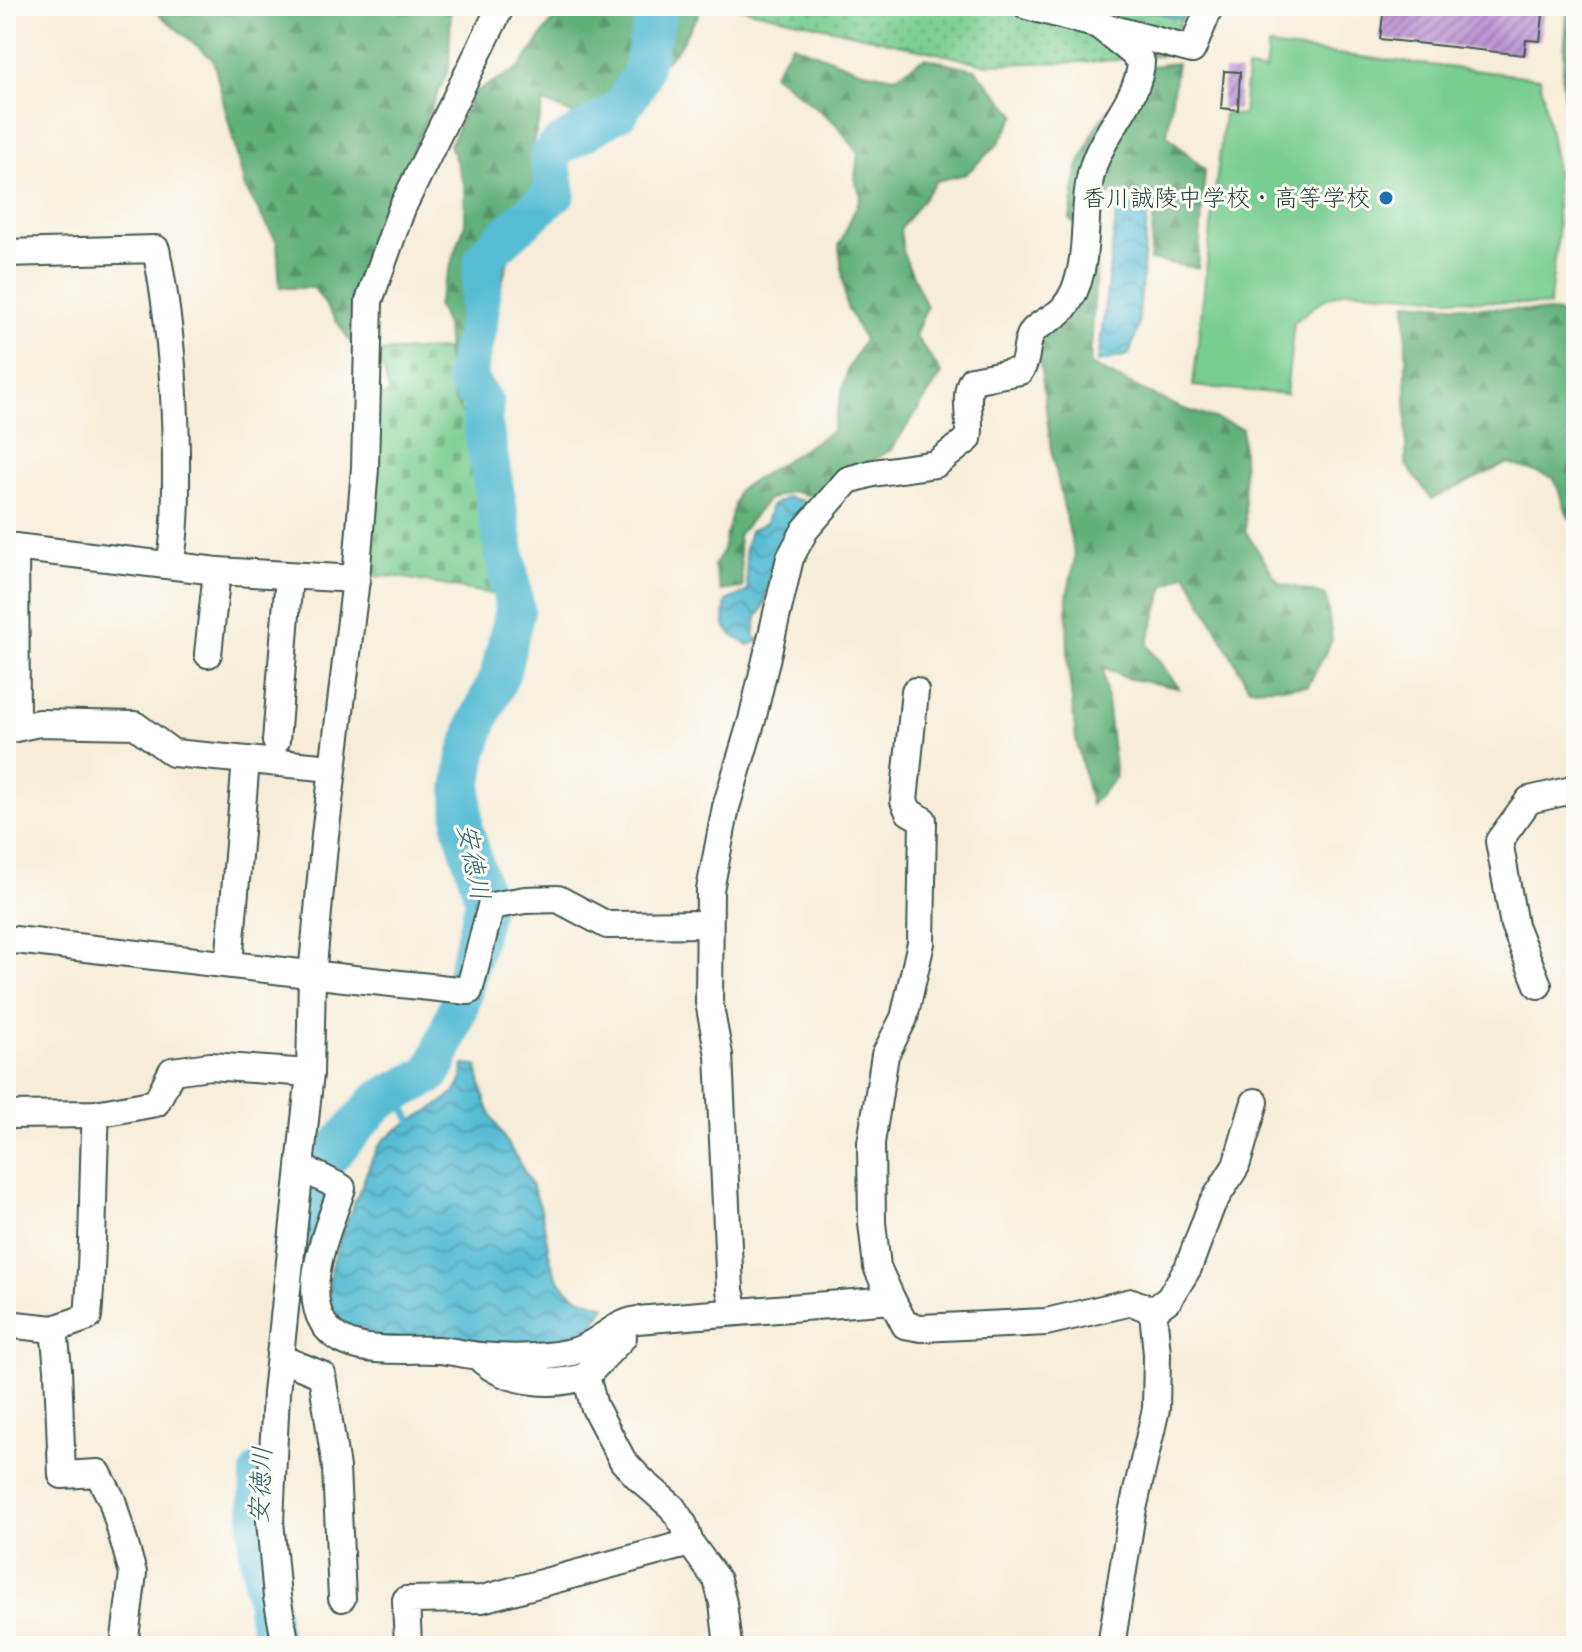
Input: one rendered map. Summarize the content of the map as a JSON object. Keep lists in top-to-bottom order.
{
  "water": ["安徳川"],
  "places": ["香川誠陵中学校・高等学校"]
}
